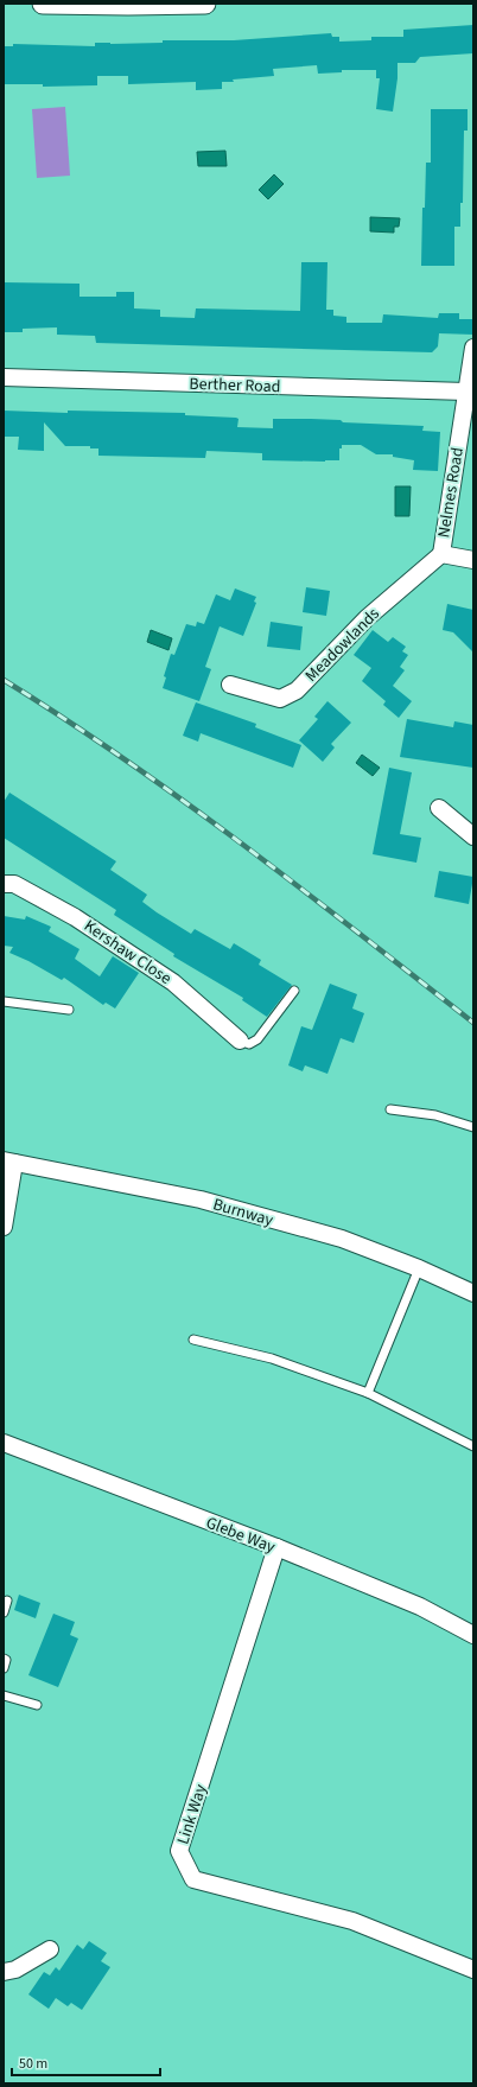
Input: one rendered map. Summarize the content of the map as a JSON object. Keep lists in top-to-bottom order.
{
  "streets": {
    "street": [
      "Berther Road",
      "Nelmes Road",
      "Meadowlands",
      "Kershaw Close",
      "Burnway",
      "Glebe Way",
      "Link Way"
    ]
  },
  "crossings": [
    ["Berther Road", "Nelmes Road"],
    ["Nelmes Road", "Meadowlands"],
    ["Glebe Way", "Link Way"]
  ],
  "scale_bar": "50 m"
}
